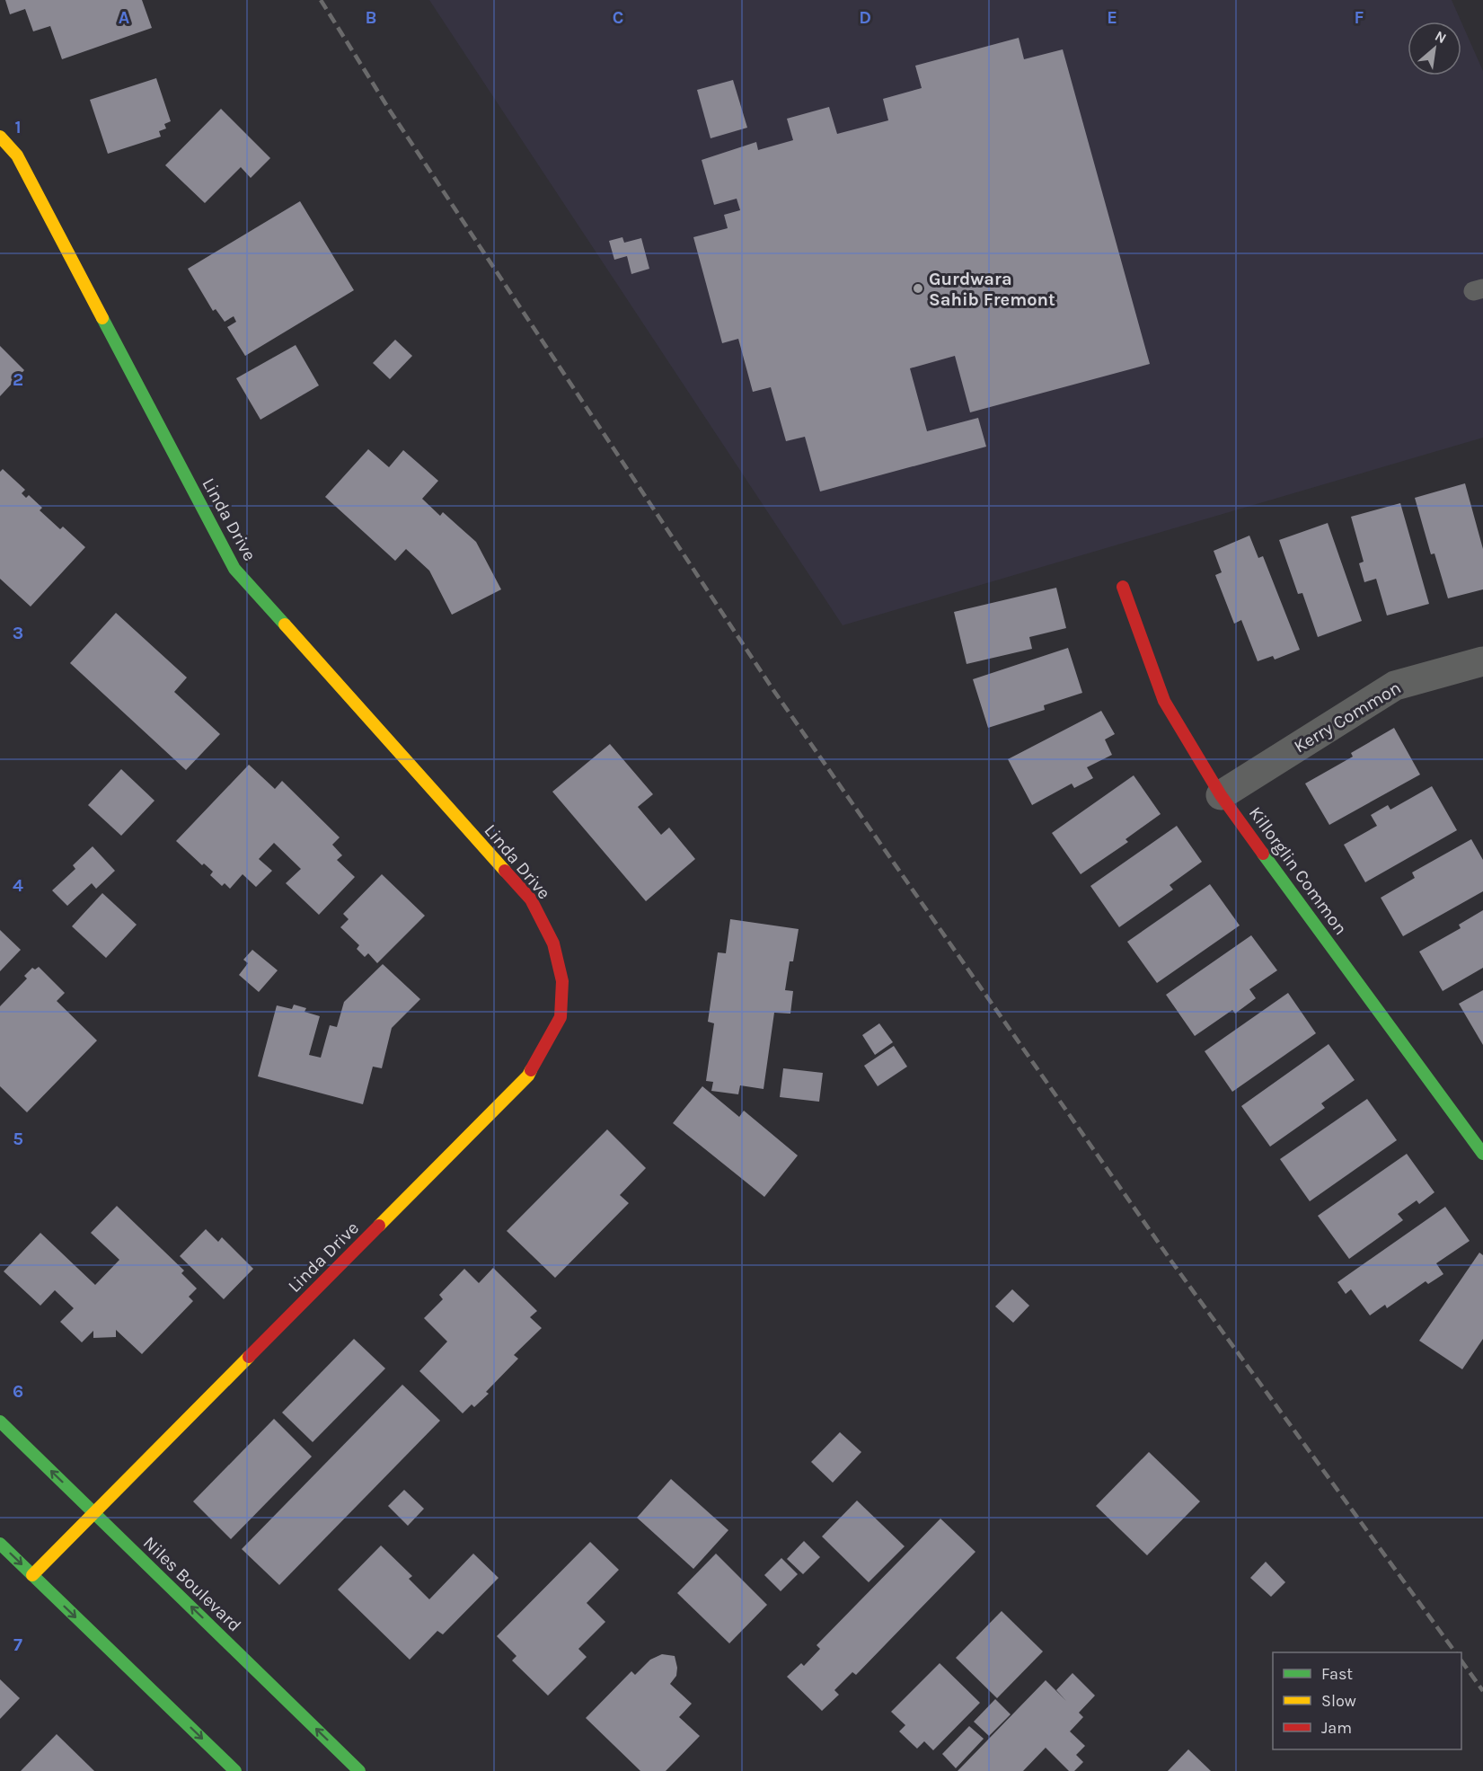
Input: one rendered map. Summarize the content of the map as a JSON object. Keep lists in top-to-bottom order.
{
  "streets": {
    "street": [
      "Linda Drive",
      "Kerry Common",
      "Killorglin Common",
      "Niles Boulevard"
    ]
  },
  "crossings": [
    ["Linda Drive", "Niles Boulevard"],
    ["Kerry Common", "Killorglin Common"]
  ],
  "places": ["Gurdwara Sahib Fremont"],
  "legend": ["Fast", "Slow", "Jam"],
  "north": "top right",
  "grid": {
    "columns": [
      "A",
      "B",
      "C",
      "D",
      "E",
      "F"
    ],
    "rows": [
      "1",
      "2",
      "3",
      "4",
      "5",
      "6",
      "7"
    ]
  }
}
